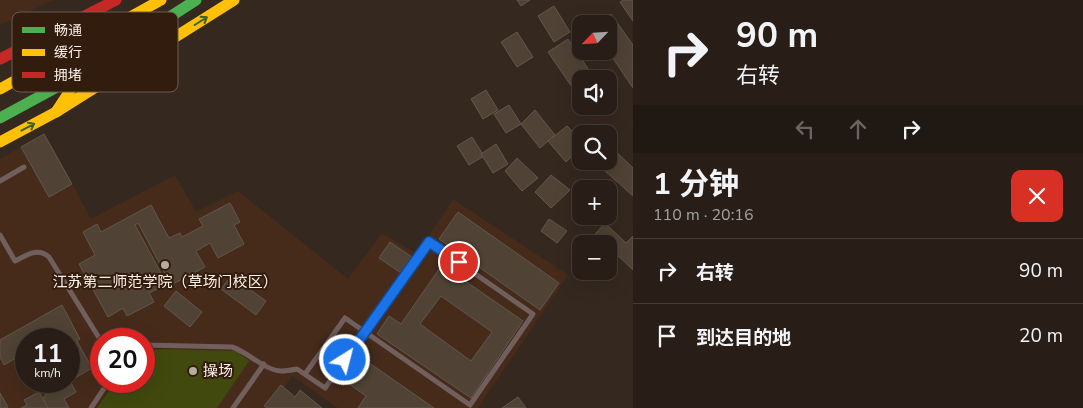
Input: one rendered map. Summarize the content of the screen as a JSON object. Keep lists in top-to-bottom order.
{
  "places": ["江苏第二师范学院（草场门校区）", "操场"],
  "legend": ["畅通", "缓行", "拥堵"],
  "north": "bottom left",
  "page": {
    "turn": ["90 m", "右转"],
    "map_buttons": ["+", "−"],
    "heading": ["1 分钟", "110 m · 20:16"],
    "list": [
      {
        "name": "右转",
        "value": "90 m"
      },
      {
        "name": "到达目的地",
        "value": "20 m"
      }
    ],
    "speed": "11 km/h",
    "limit": "20"
  }
}
